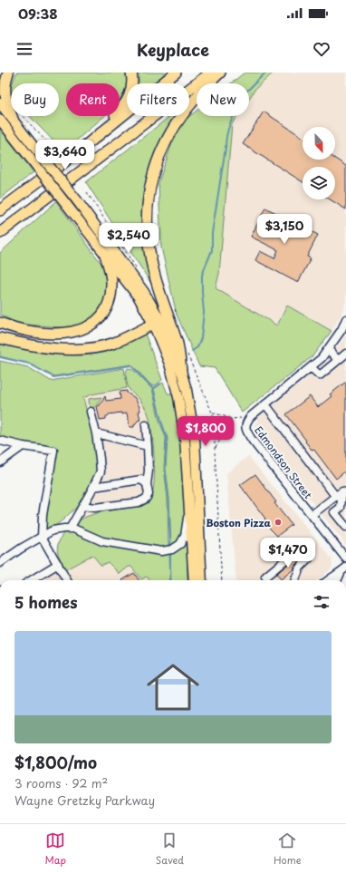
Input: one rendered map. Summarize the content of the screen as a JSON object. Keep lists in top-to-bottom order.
{
  "streets": {
    "street": ["Edmondson Street"]
  },
  "places": ["Boston Pizza"],
  "north": "bottom",
  "page": {
    "status": "09:38",
    "header": "Keyplace",
    "chip": [
      "Buy",
      "Rent",
      "Filters",
      "New"
    ],
    "price": [
      "$3,640",
      "$3,150",
      "$2,540",
      "$1,800",
      "$1,470"
    ],
    "heading": "5 homes",
    "list": [
      {
        "name": "$1,800/mo",
        "note": "3 rooms · 92 m² · Wayne Gretzky Parkway"
      }
    ],
    "tabs": ["Map", "Saved", "Home"]
  }
}
